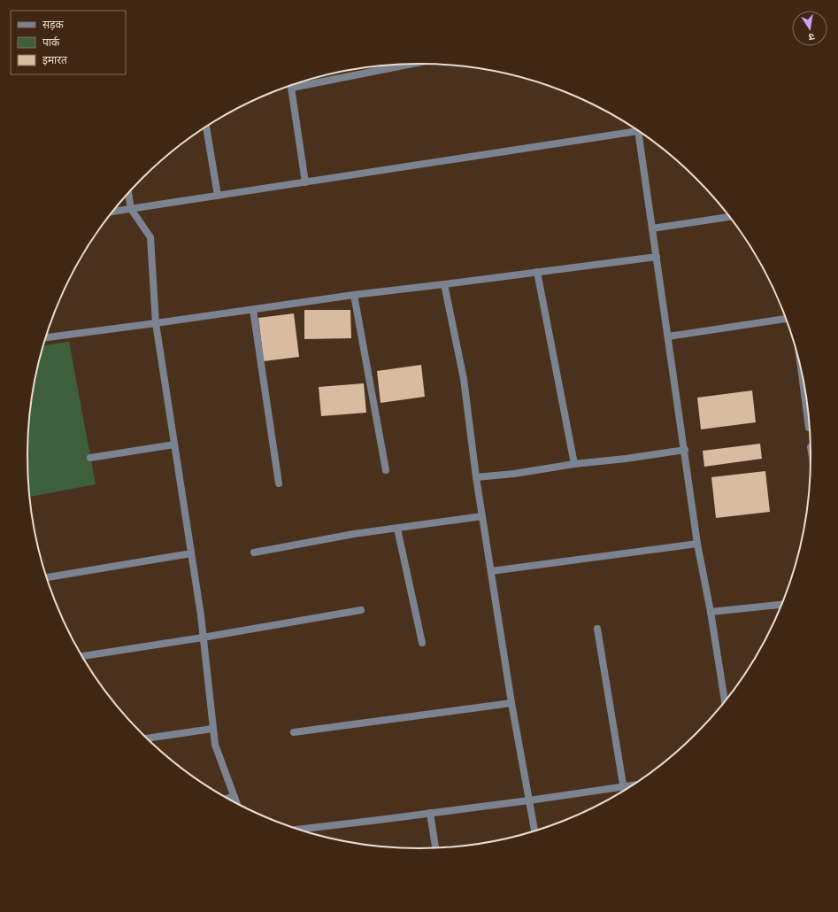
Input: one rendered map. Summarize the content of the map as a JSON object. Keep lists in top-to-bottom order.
{
  "legend": ["सड़क", "पार्क", "इमारत"],
  "north": "bottom"
}
